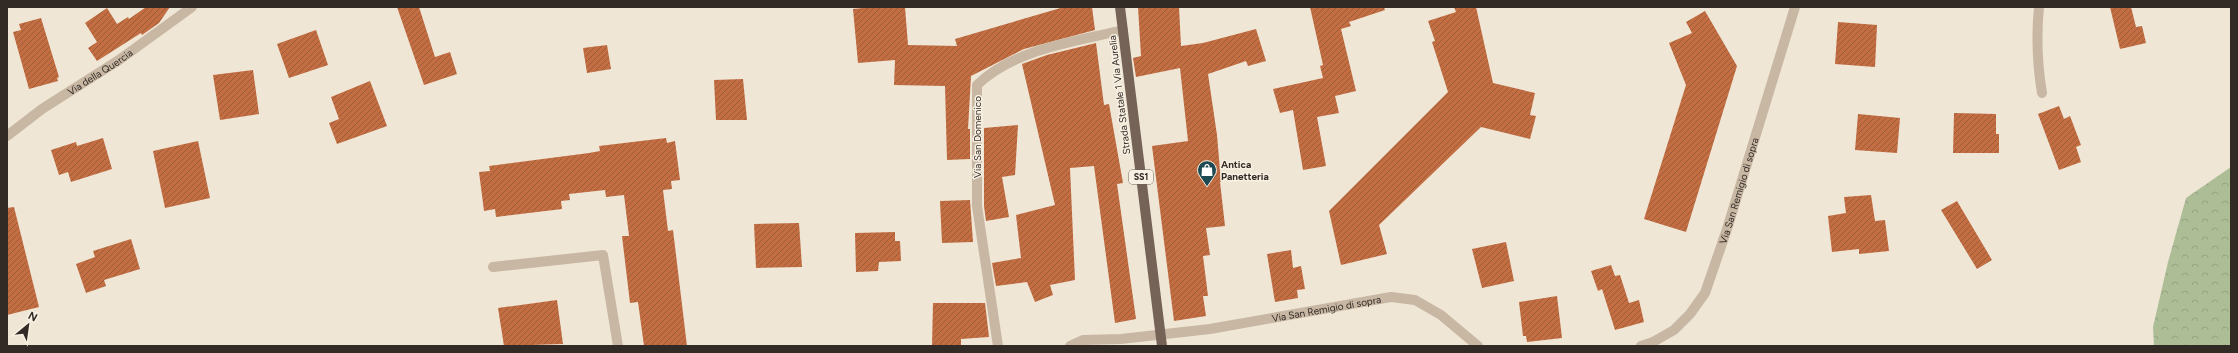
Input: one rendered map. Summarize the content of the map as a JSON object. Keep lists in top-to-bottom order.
{
  "streets": {
    "main road": ["Strada Statale 1 Via Aurelia", "SS1"],
    "street": ["Via della Quercia", "Via San Domenico", "Via San Remigio di sopra"]
  },
  "crossings": [
    ["Strada Statale 1 Via Aurelia", "Via San Domenico"],
    ["Strada Statale 1 Via Aurelia", "Via San Remigio di sopra"]
  ],
  "places": {
    "shop": ["Antica Panetteria"]
  },
  "north": "top right"
}
